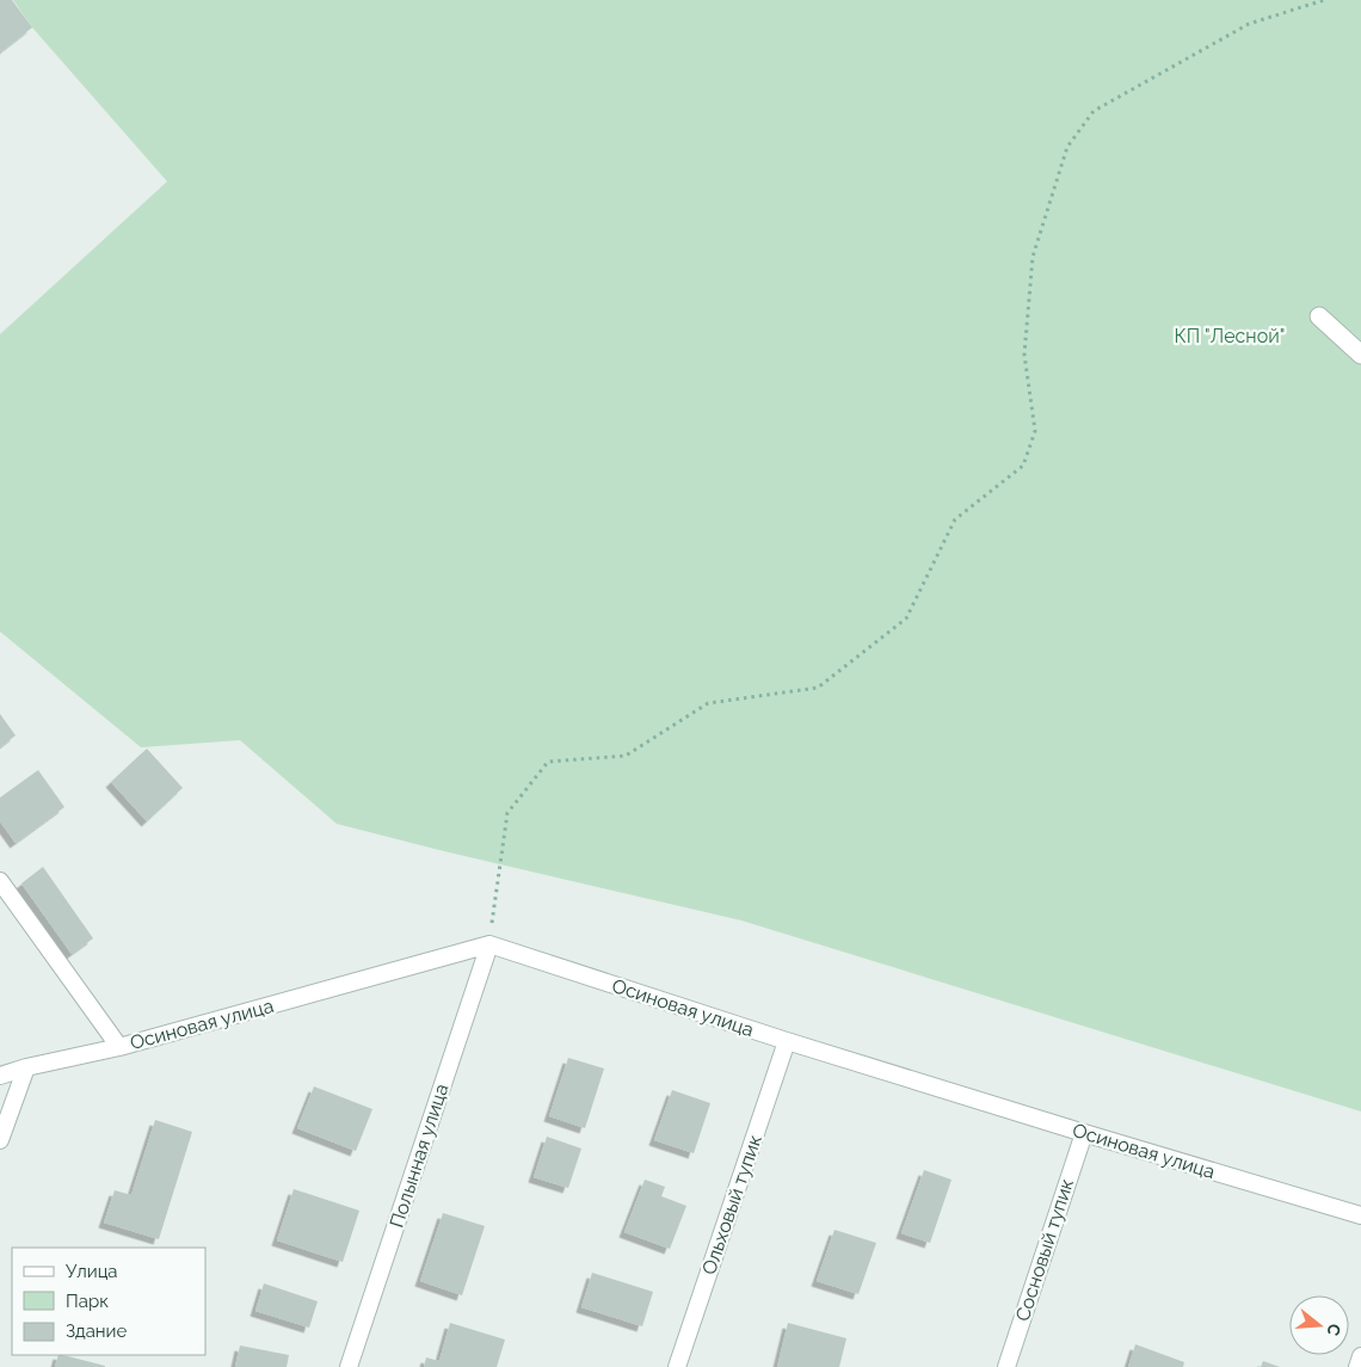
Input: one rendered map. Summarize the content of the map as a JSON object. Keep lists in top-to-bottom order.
{
  "streets": {
    "lane": [
      "Осиновая улица",
      "Полынная улица",
      "Ольховый тупик",
      "Сосновый тупик"
    ]
  },
  "crossings": [
    ["Осиновая улица", "Полынная улица"],
    ["Осиновая улица", "Ольховый тупик"],
    ["Осиновая улица", "Сосновый тупик"]
  ],
  "parks": ["КП \"Лесной\""],
  "legend": ["Улица", "Парк", "Здание"],
  "north": "right"
}
